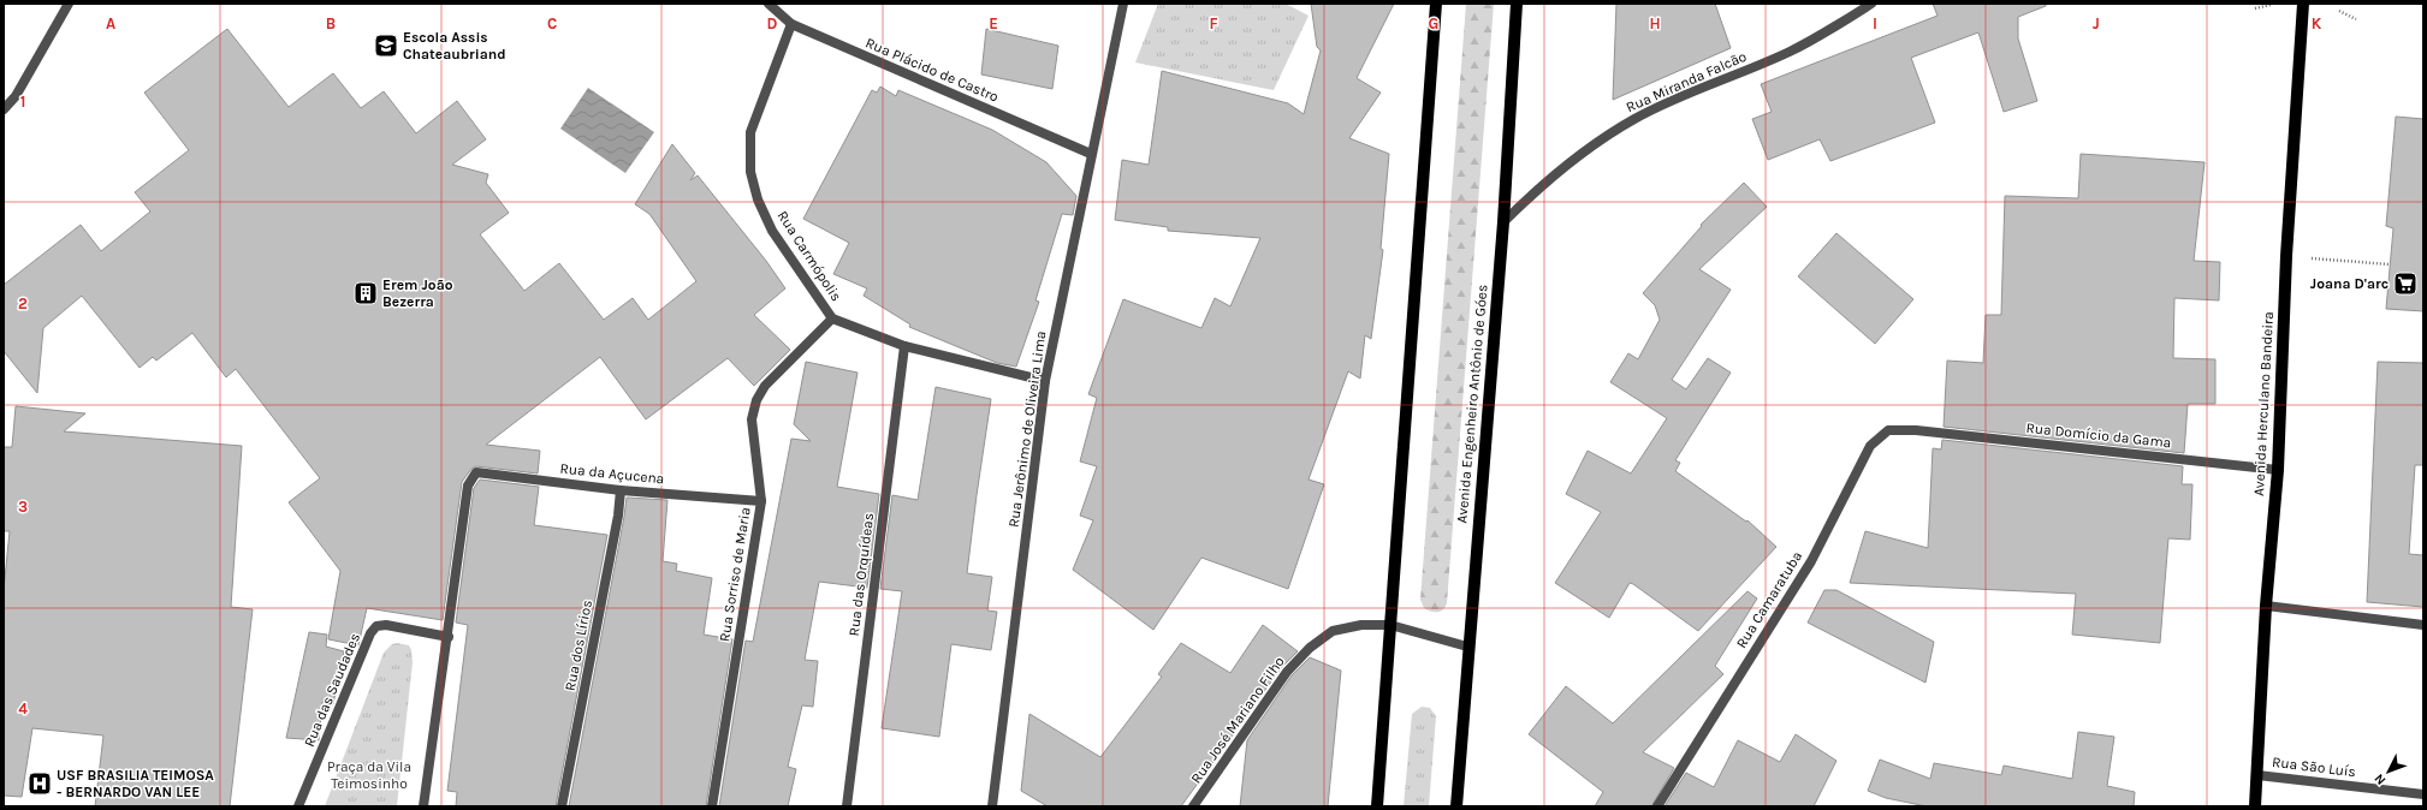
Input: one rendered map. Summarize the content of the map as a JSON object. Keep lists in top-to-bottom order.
{
  "streets": {
    "main road": ["Avenida Engenheiro Antônio de Góes", "Avenida Herculano Bandeira"],
    "street": [
      "Rua Plácido de Castro",
      "Rua Miranda Falcão",
      "Rua Carmópolis",
      "Rua Jerônimo de Oliveira Lima",
      "Rua Domício da Gama",
      "Rua da Açucena",
      "Rua Sorriso de Maria",
      "Rua das Orquídeas",
      "Rua Camaratuba",
      "Rua dos Lírios",
      "Rua das Saudades",
      "Rua José Mariano Filho",
      "Rua São Luís"
    ]
  },
  "crossings": [
    ["Rua Plácido de Castro", "Rua Carmópolis"],
    ["Rua Plácido de Castro", "Rua Jerônimo de Oliveira Lima"],
    ["Rua Miranda Falcão", "Avenida Engenheiro Antônio de Góes"],
    ["Rua Carmópolis", "Rua Jerônimo de Oliveira Lima"],
    ["Rua Carmópolis", "Rua Sorriso de Maria"],
    ["Rua Carmópolis", "Rua das Orquídeas"],
    ["Avenida Engenheiro Antônio de Góes", "Rua José Mariano Filho"],
    ["Avenida Herculano Bandeira", "Rua Domício da Gama"],
    ["Avenida Herculano Bandeira", "Rua São Luís"],
    ["Rua Domício da Gama", "Rua Camaratuba"],
    ["Rua da Açucena", "Rua Sorriso de Maria"],
    ["Rua da Açucena", "Rua dos Lírios"],
    ["Rua da Açucena", "Rua das Saudades"]
  ],
  "parks": ["Praça da Vila Teimosinho"],
  "places": {
    "school or university": ["Escola Assis Chateaubriand"],
    "supermarket": ["Joana D'arc"],
    "building": ["Erem João Bezerra"],
    "hospital": ["USF BRASILIA TEIMOSA - BERNARDO VAN LEE"]
  },
  "north": "bottom left",
  "grid": {
    "columns": [
      "A",
      "B",
      "C",
      "D",
      "E",
      "F",
      "G",
      "H",
      "I",
      "J",
      "K"
    ],
    "rows": [
      "1",
      "2",
      "3",
      "4"
    ]
  }
}
